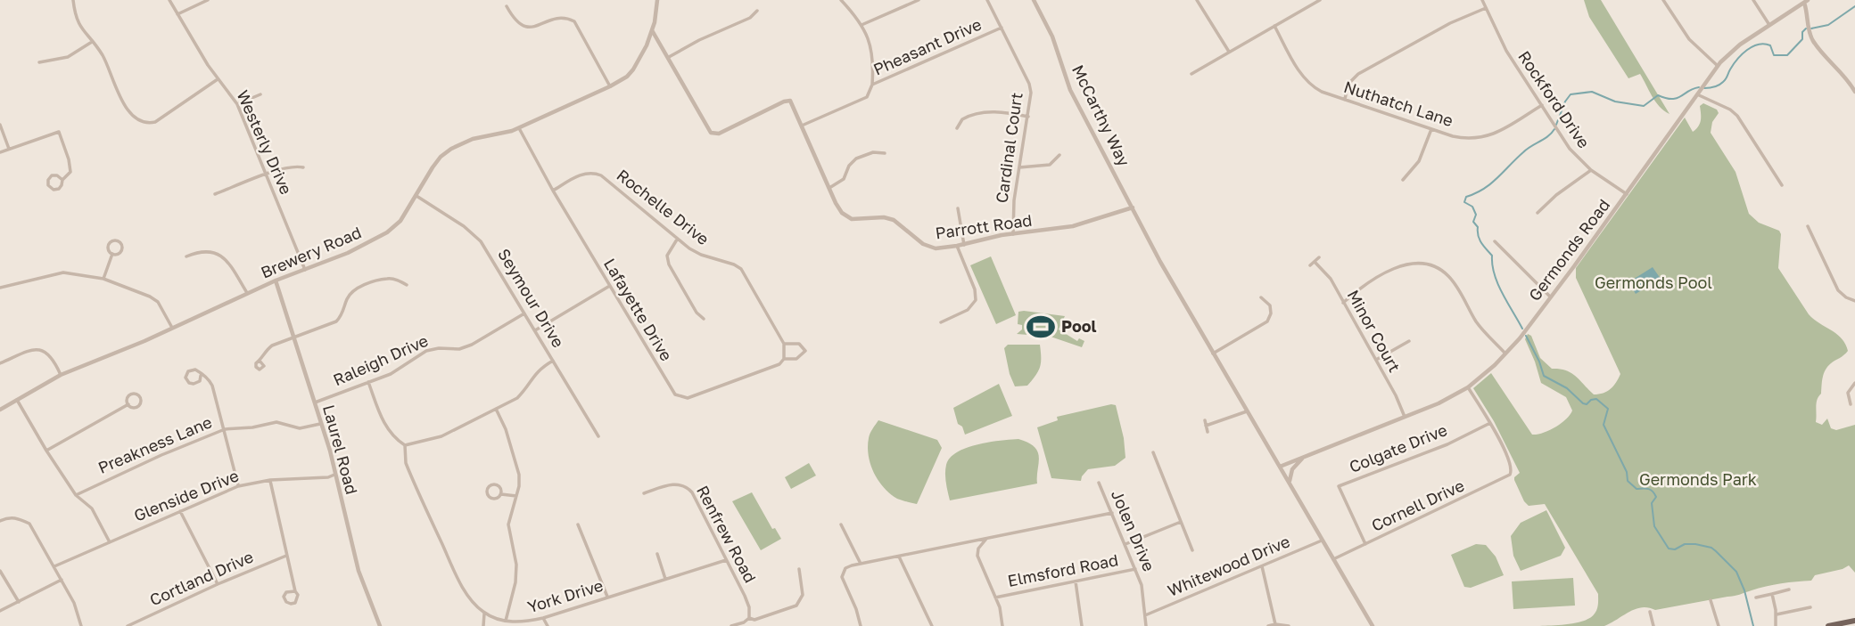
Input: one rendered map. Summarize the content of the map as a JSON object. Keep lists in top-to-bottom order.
{
  "streets": {
    "street": [
      "Pheasant Drive",
      "Rockford Drive",
      "Nuthatch Lane",
      "McCarthy Way",
      "Westerly Drive",
      "Cardinal Court",
      "Rochelle Drive",
      "Parrott Road",
      "Germonds Road",
      "Brewery Road",
      "Seymour Drive",
      "Lafayette Drive",
      "Minor Court",
      "Raleigh Drive",
      "Preakness Lane",
      "Colgate Drive",
      "Laurel Road",
      "Glenside Drive",
      "Cornell Drive",
      "Jolen Drive",
      "Renfrew Road",
      "Whitewood Drive",
      "Elmsford Road",
      "Cortland Drive",
      "York Drive"
    ]
  },
  "crossings": [
    ["Pheasant Drive", "Cardinal Court"],
    ["Pheasant Drive", "Parrott Road"],
    ["Rockford Drive", "Nuthatch Lane"],
    ["Rockford Drive", "Germonds Road"],
    ["McCarthy Way", "Parrott Road"],
    ["Westerly Drive", "Brewery Road"],
    ["Cardinal Court", "Parrott Road"],
    ["Rochelle Drive", "Lafayette Drive"],
    ["Parrott Road", "Brewery Road"],
    ["Germonds Road", "Minor Court"],
    ["Brewery Road", "Seymour Drive"],
    ["Brewery Road", "Lafayette Drive"],
    ["Brewery Road", "Laurel Road"],
    ["Seymour Drive", "Raleigh Drive"],
    ["Raleigh Drive", "Laurel Road"],
    ["Preakness Lane", "Laurel Road"],
    ["Colgate Drive", "Cornell Drive"],
    ["Laurel Road", "Glenside Drive"],
    ["Jolen Drive", "Whitewood Drive"],
    ["Jolen Drive", "Elmsford Road"],
    ["Renfrew Road", "York Drive"]
  ],
  "parks": ["Germonds Pool", "Germonds Park"],
  "places": {
    "sports": ["Pool"]
  }
}
